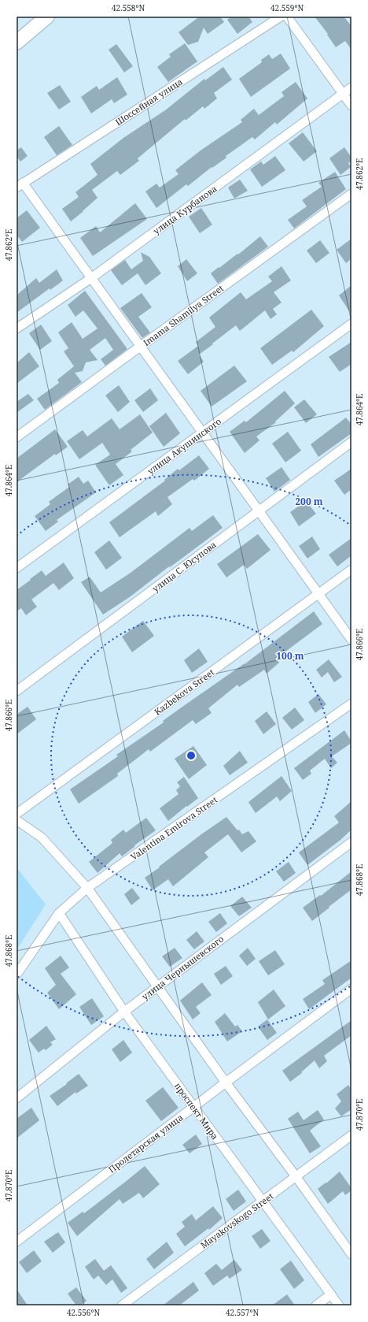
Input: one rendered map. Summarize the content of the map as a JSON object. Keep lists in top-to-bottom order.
{
  "streets": {
    "street": [
      "Шоссейная улица",
      "улица Курбанова",
      "Imama Shamilya Street",
      "улица Акушинского",
      "улица С. Юсупова",
      "Kazbekova Street",
      "Valentina Emirova Street",
      "улица Чернышевского",
      "проспект Мира",
      "Пролетарская улица",
      "Mayakovskogo Street"
    ]
  },
  "crossings": [
    ["Valentina Emirova Street", "проспект Мира"],
    ["улица Чернышевского", "проспект Мира"],
    ["проспект Мира", "Пролетарская улица"],
    ["проспект Мира", "Mayakovskogo Street"]
  ],
  "coordinates": [
    "42.558°N",
    "42.559°N",
    "47.862°E",
    "47.864°E",
    "47.866°E",
    "47.868°E",
    "47.870°E",
    "42.556°N",
    "42.557°N"
  ],
  "rings": ["200 m", "100 m"]
}
